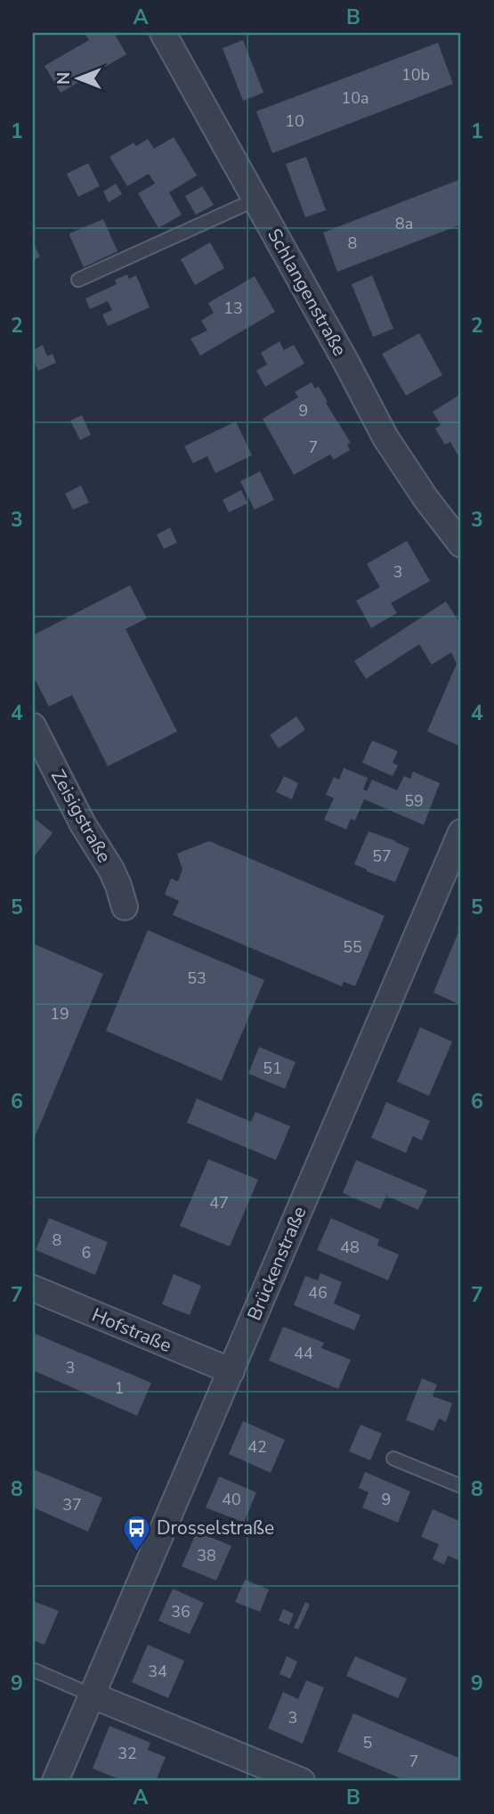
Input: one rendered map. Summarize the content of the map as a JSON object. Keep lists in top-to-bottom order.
{
  "streets": {
    "street": [
      "Schlangenstraße",
      "Zeisigstraße",
      "Brückenstraße",
      "Hofstraße"
    ]
  },
  "crossings": [
    ["Brückenstraße", "Hofstraße"]
  ],
  "places": {
    "bus stop": ["Drosselstraße"]
  },
  "house_numbers": [
    "10b",
    "10a",
    "10",
    "8a",
    "8",
    "13",
    "9",
    "7",
    "3",
    "59",
    "57",
    "55",
    "53",
    "19",
    "51",
    "47",
    "8",
    "48",
    "6",
    "46",
    "44",
    "3",
    "1",
    "42",
    "40",
    "9",
    "37",
    "38",
    "36",
    "34",
    "3",
    "5",
    "32",
    "7"
  ],
  "north": "left",
  "grid": {
    "columns": ["A", "B"],
    "rows": [
      "1",
      "2",
      "3",
      "4",
      "5",
      "6",
      "7",
      "8",
      "9"
    ]
  }
}
